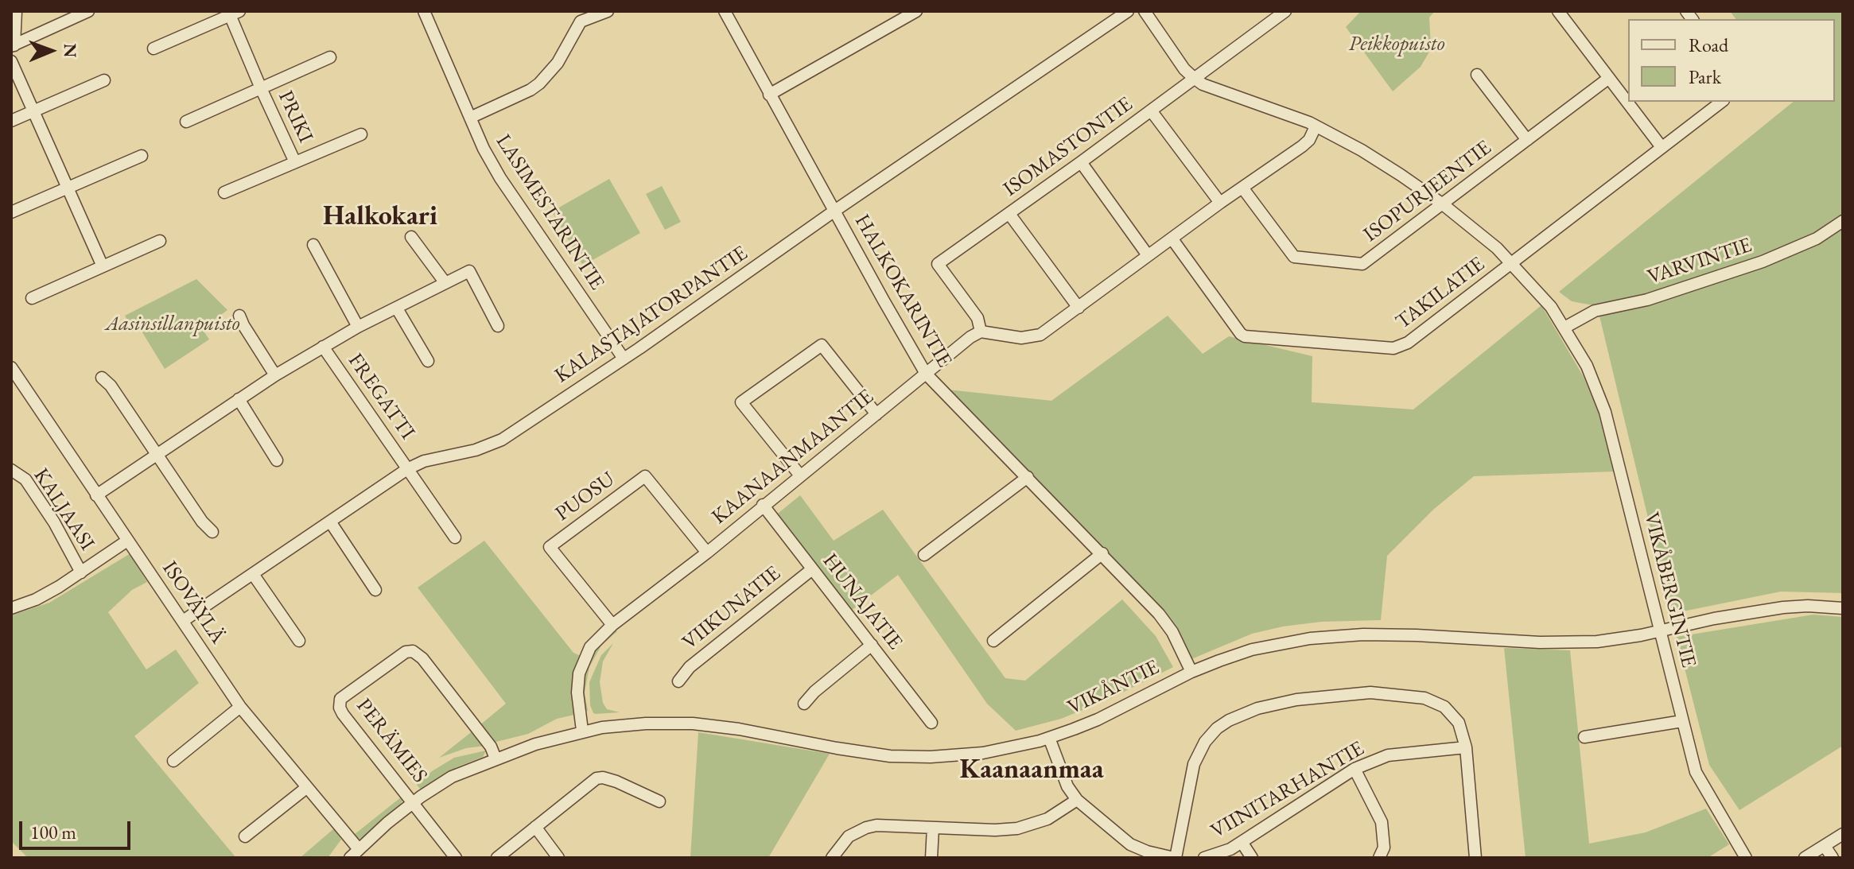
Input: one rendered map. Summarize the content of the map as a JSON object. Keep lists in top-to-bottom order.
{
  "streets": {
    "street": [
      "PRIKI",
      "ISOMASTONTIE",
      "ISOPURJEENTIE",
      "LASIMESTARINTIE",
      "VARVINTIE",
      "HALKOKARINTIE",
      "TAKILATIE",
      "KALASTAJATORPANTIE",
      "FREGATTI",
      "KAANAANMAANTIE",
      "PUOSU",
      "KALJAASI",
      "VIKÅBERGINTIE",
      "HUNAJATIE",
      "ISOVÄYLÄ",
      "VIIKUNATIE",
      "VIKÅNTIE",
      "PERÄMIES",
      "VIINITARHANTIE"
    ]
  },
  "crossings": [
    ["ISOMASTONTIE", "KAANAANMAANTIE"],
    ["ISOMASTONTIE", "VIKÅBERGINTIE"],
    ["ISOPURJEENTIE", "VIKÅBERGINTIE"],
    ["LASIMESTARINTIE", "KALASTAJATORPANTIE"],
    ["VARVINTIE", "VIKÅBERGINTIE"],
    ["HALKOKARINTIE", "KALASTAJATORPANTIE"],
    ["HALKOKARINTIE", "KAANAANMAANTIE"],
    ["HALKOKARINTIE", "VIKÅNTIE"],
    ["TAKILATIE", "VIKÅBERGINTIE"],
    ["KALASTAJATORPANTIE", "FREGATTI"],
    ["KALASTAJATORPANTIE", "ISOVÄYLÄ"],
    ["FREGATTI", "ISOVÄYLÄ"],
    ["KAANAANMAANTIE", "PUOSU"],
    ["KAANAANMAANTIE", "HUNAJATIE"],
    ["KAANAANMAANTIE", "VIKÅNTIE"],
    ["KALJAASI", "ISOVÄYLÄ"],
    ["VIKÅBERGINTIE", "VIKÅNTIE"],
    ["HUNAJATIE", "VIIKUNATIE"]
  ],
  "districts": ["Halkokari", "Kaanaanmaa"],
  "parks": ["Peikkopuisto", "Aasinsillanpuisto"],
  "legend": ["Road", "Park"],
  "scale_bar": "100 m",
  "north": "right"
}
